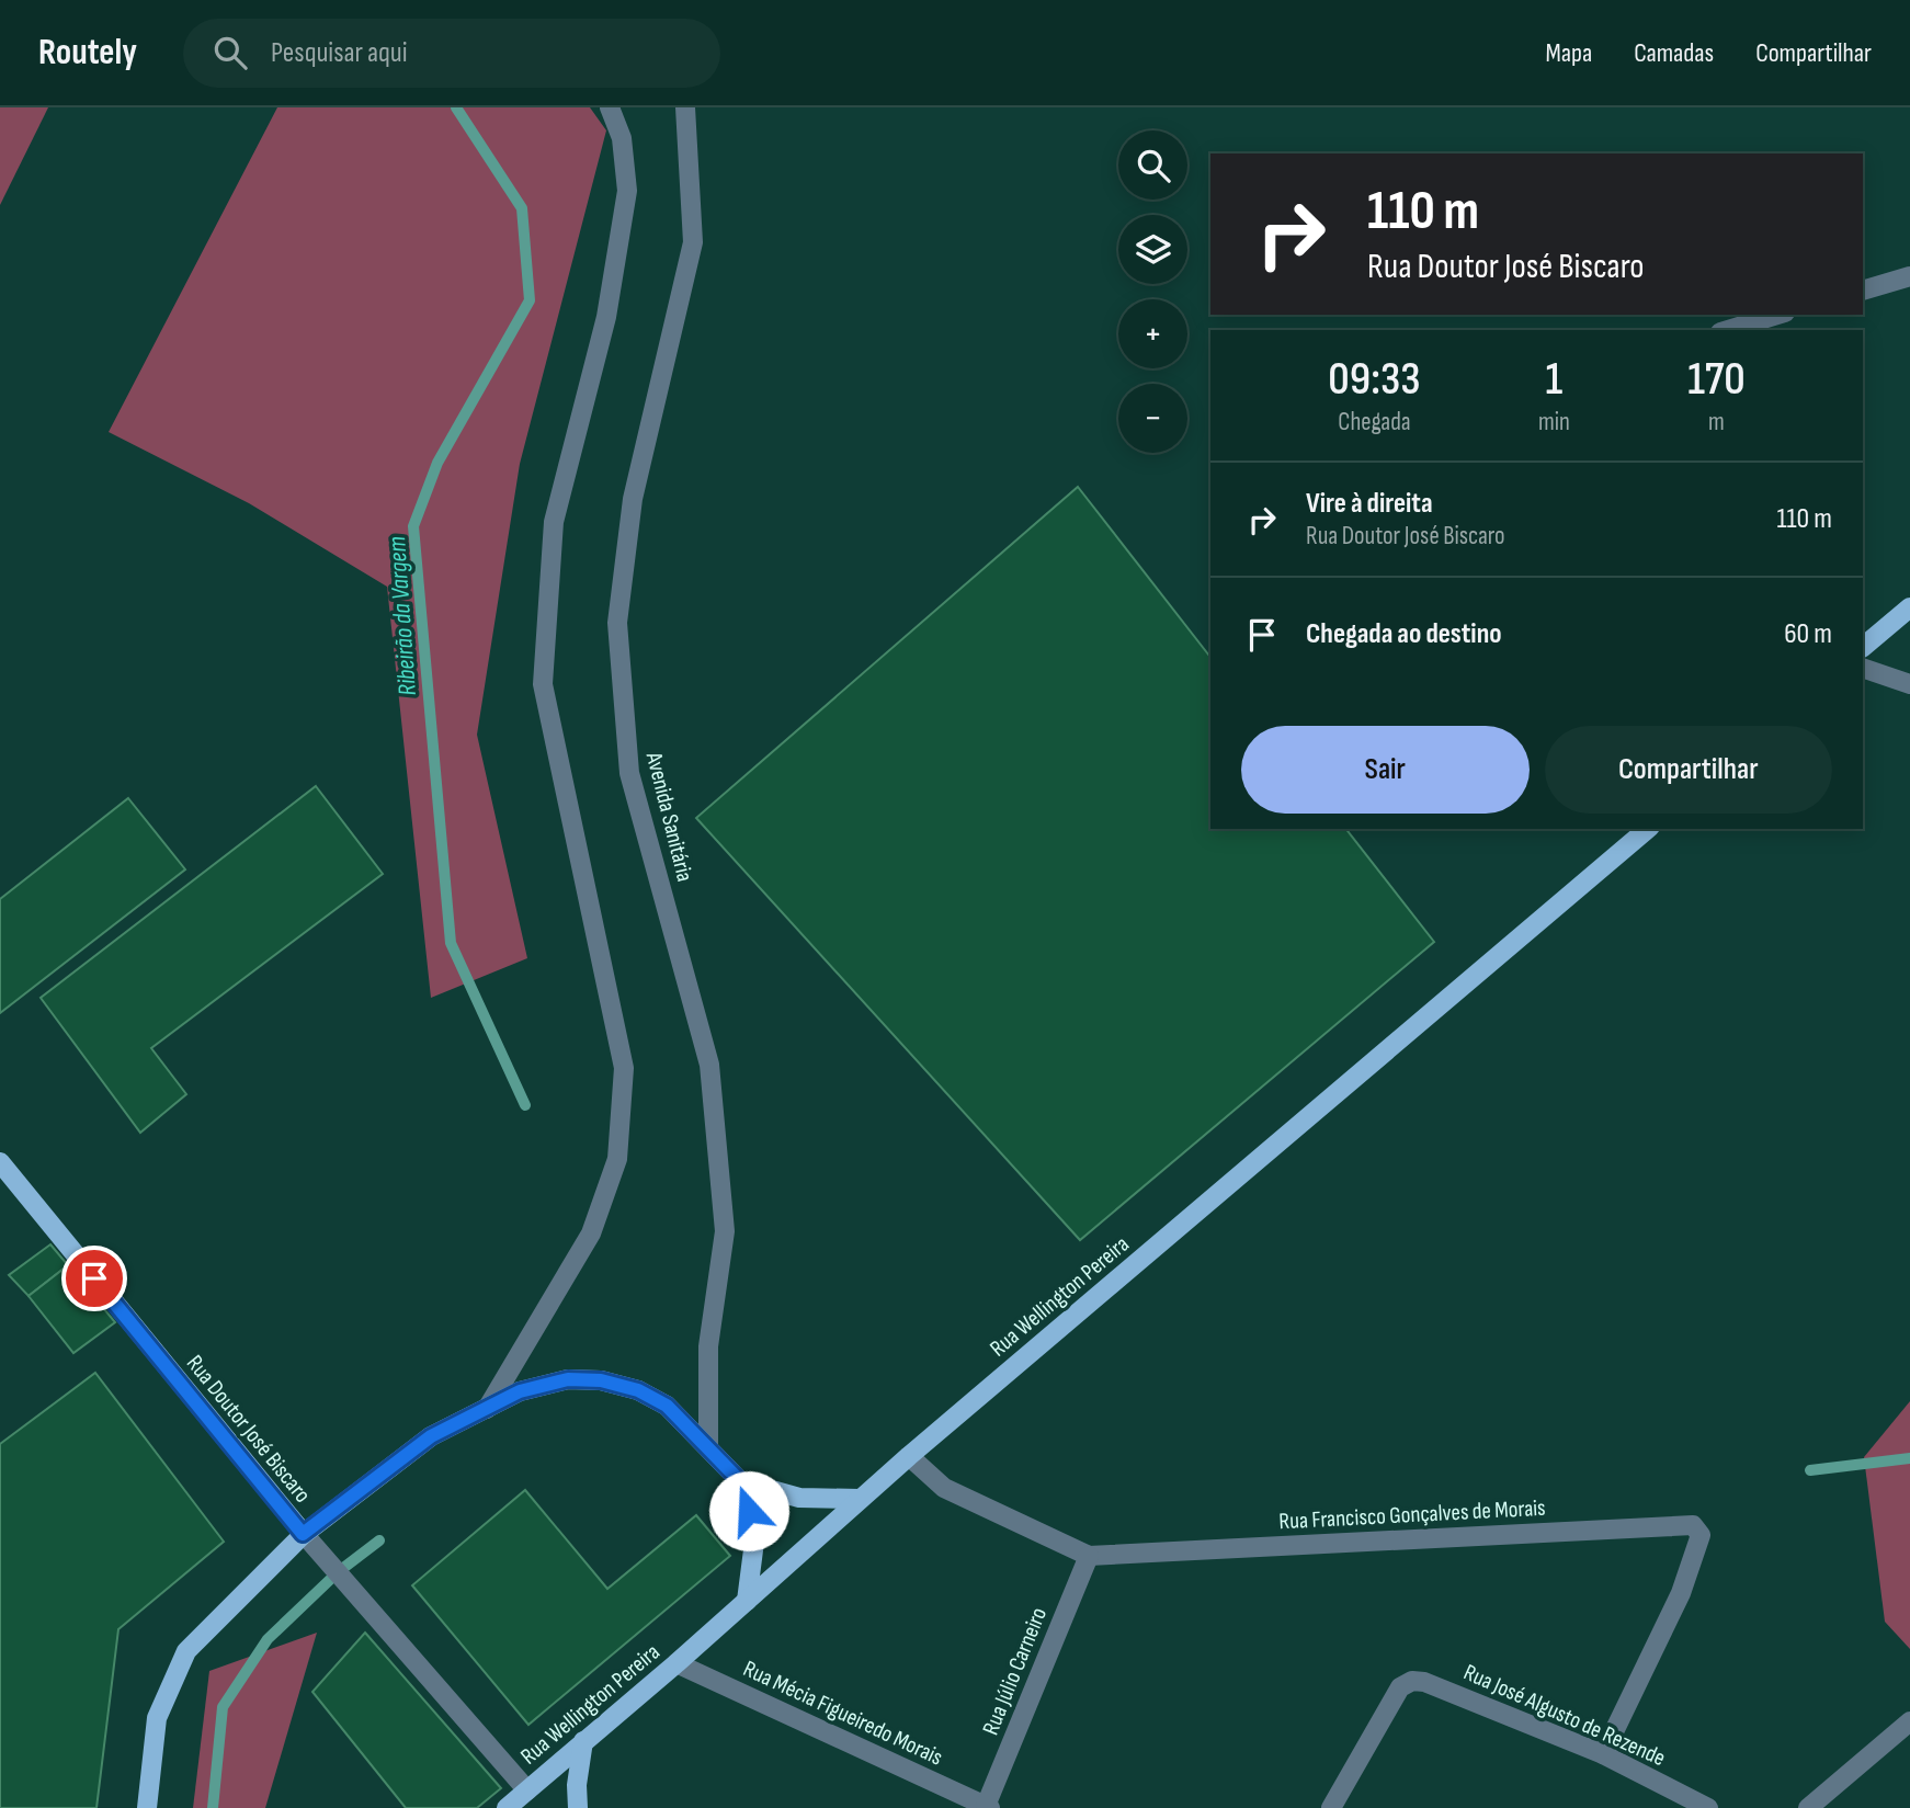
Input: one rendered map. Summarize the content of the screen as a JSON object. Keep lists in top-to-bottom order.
{
  "streets": {
    "main road": ["Rua Wellington Pereira", "Rua Doutor José Biscaro"],
    "street": [
      "Avenida Sanitária",
      "Rua Francisco Gonçalves de Morais",
      "Rua Júlio Carneiro",
      "Rua Mécia Figueiredo Morais",
      "Rua José Algusto de Rezende"
    ]
  },
  "crossings": [
    ["Rua Wellington Pereira", "Rua Doutor José Biscaro"],
    ["Rua Wellington Pereira", "Rua Francisco Gonçalves de Morais"],
    ["Rua Wellington Pereira", "Rua Mécia Figueiredo Morais"],
    ["Rua Francisco Gonçalves de Morais", "Rua Júlio Carneiro"],
    ["Rua Francisco Gonçalves de Morais", "Rua José Algusto de Rezende"],
    ["Rua Júlio Carneiro", "Rua Mécia Figueiredo Morais"]
  ],
  "water": ["Ribeirão da Vargem"],
  "page": {
    "header": "Routely",
    "search": "Pesquisar aqui",
    "nav": ["Mapa", "Camadas", "Compartilhar"],
    "map_buttons": ["+", "−"],
    "turn": ["110 m", "Rua Doutor José Biscaro"],
    "eta": [
      "09:33",
      "Chegada",
      "1",
      "min",
      "170",
      "m"
    ],
    "list": [
      {
        "name": "Vire à direita",
        "note": "Rua Doutor José Biscaro",
        "value": "110 m"
      },
      {
        "name": "Chegada ao destino",
        "value": "60 m"
      }
    ],
    "buttons": ["Sair", "Compartilhar"]
  }
}
